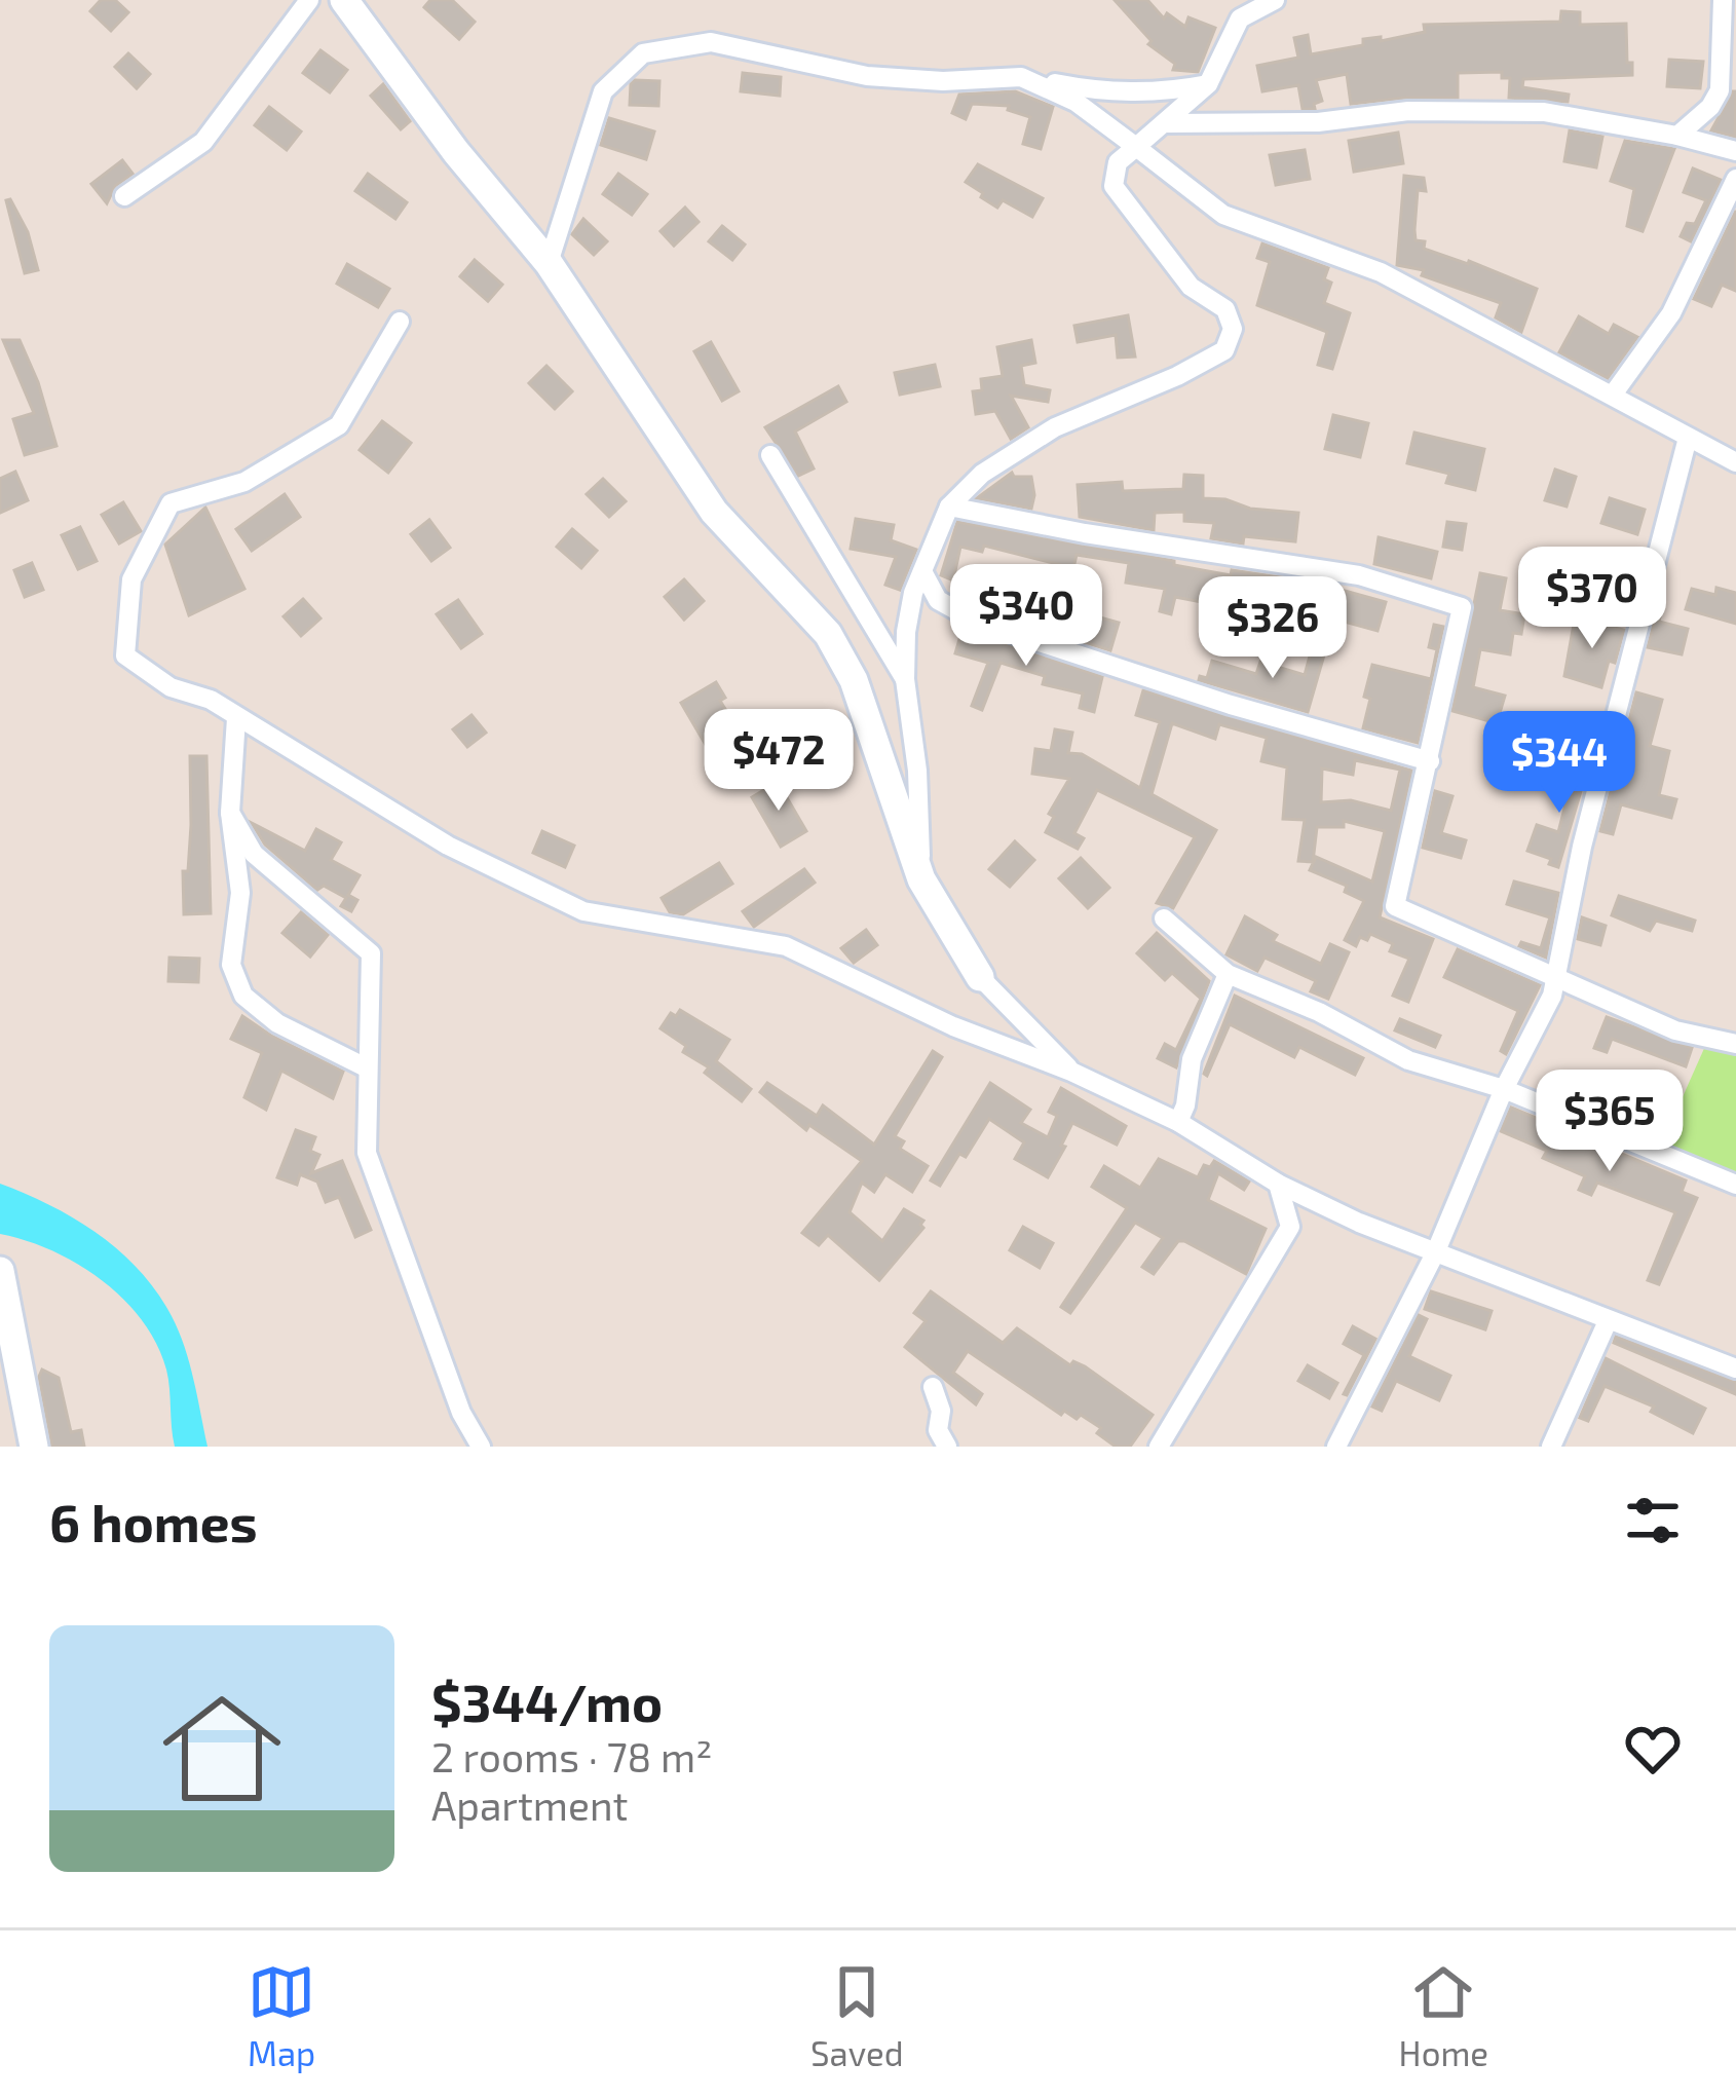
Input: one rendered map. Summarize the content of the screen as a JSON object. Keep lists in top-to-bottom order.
{
  "page": {
    "price": [
      "$370",
      "$340",
      "$326",
      "$472",
      "$344",
      "$365"
    ],
    "heading": "6 homes",
    "list": [
      {
        "name": "$344/mo",
        "note": "2 rooms · 78 m² · Apartment"
      }
    ],
    "tabs": ["Map", "Saved", "Home"]
  }
}
